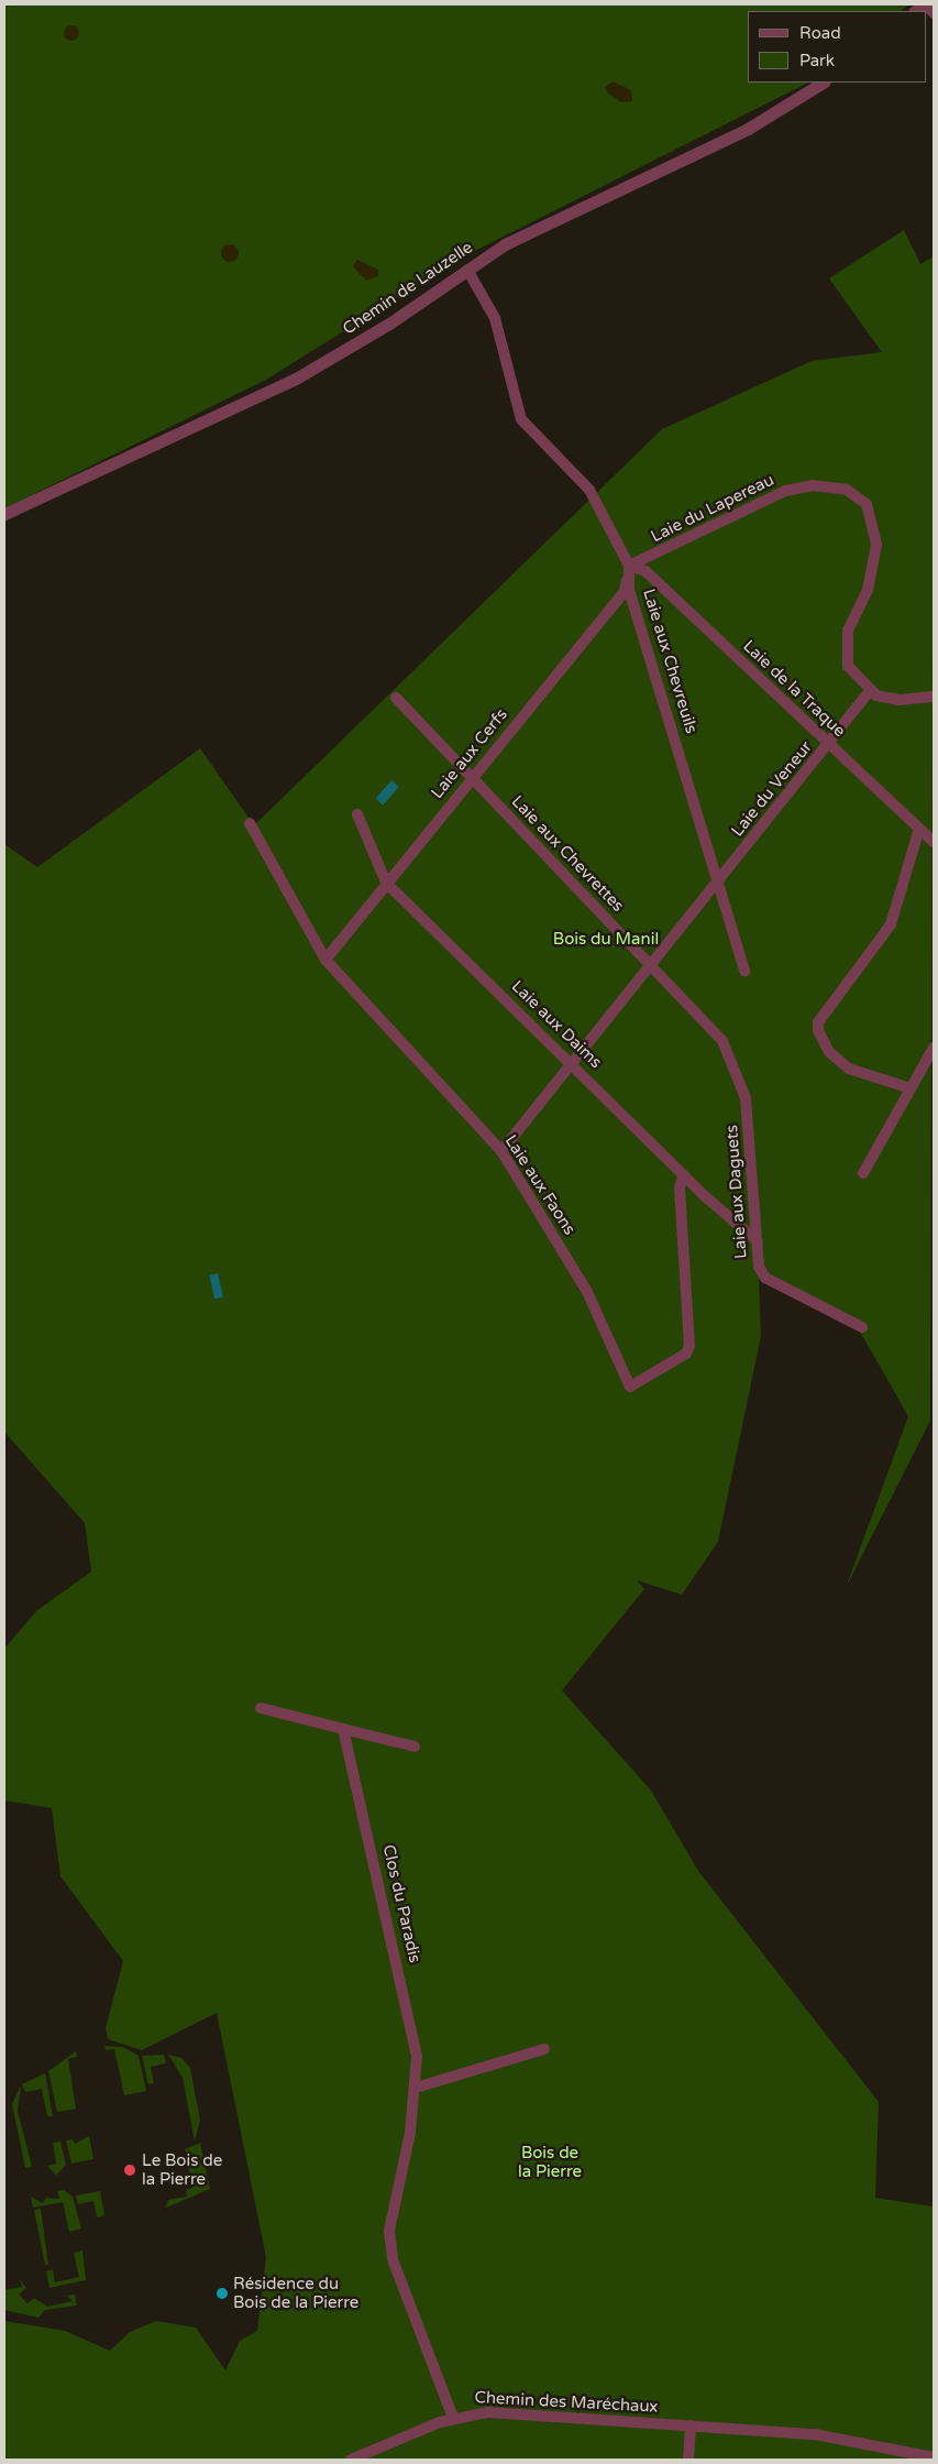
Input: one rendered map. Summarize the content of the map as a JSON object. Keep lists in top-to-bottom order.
{
  "streets": {
    "street": [
      "Chemin de Lauzelle",
      "Laie du Lapereau",
      "Laie aux Chevreuils",
      "Laie de la Traque",
      "Laie aux Cerfs",
      "Laie du Veneur",
      "Laie aux Chevrettes",
      "Laie aux Daims",
      "Laie aux Faons",
      "Laie aux Daguets",
      "Clos du Paradis",
      "Chemin des Maréchaux"
    ]
  },
  "crossings": [
    ["Chemin de Lauzelle", "Laie aux Chevreuils"],
    ["Laie du Lapereau", "Laie aux Chevreuils"],
    ["Laie du Lapereau", "Laie de la Traque"],
    ["Laie du Lapereau", "Laie aux Cerfs"],
    ["Laie du Lapereau", "Laie du Veneur"],
    ["Laie aux Chevreuils", "Laie de la Traque"],
    ["Laie aux Chevreuils", "Laie aux Cerfs"],
    ["Laie aux Chevreuils", "Laie du Veneur"],
    ["Laie de la Traque", "Laie aux Cerfs"],
    ["Laie de la Traque", "Laie du Veneur"],
    ["Laie aux Cerfs", "Laie aux Chevrettes"],
    ["Laie aux Cerfs", "Laie aux Daims"],
    ["Laie aux Cerfs", "Laie aux Faons"],
    ["Laie du Veneur", "Laie aux Chevrettes"],
    ["Laie du Veneur", "Laie aux Daims"],
    ["Laie du Veneur", "Laie aux Faons"],
    ["Laie aux Chevrettes", "Laie aux Daguets"],
    ["Laie aux Daims", "Laie aux Faons"],
    ["Laie aux Daims", "Laie aux Daguets"],
    ["Clos du Paradis", "Chemin des Maréchaux"]
  ],
  "parks": ["Bois du Manil", "Bois de la Pierre"],
  "places": ["Le Bois de la Pierre", "Résidence du Bois de la Pierre"],
  "legend": ["Road", "Park"]
}
